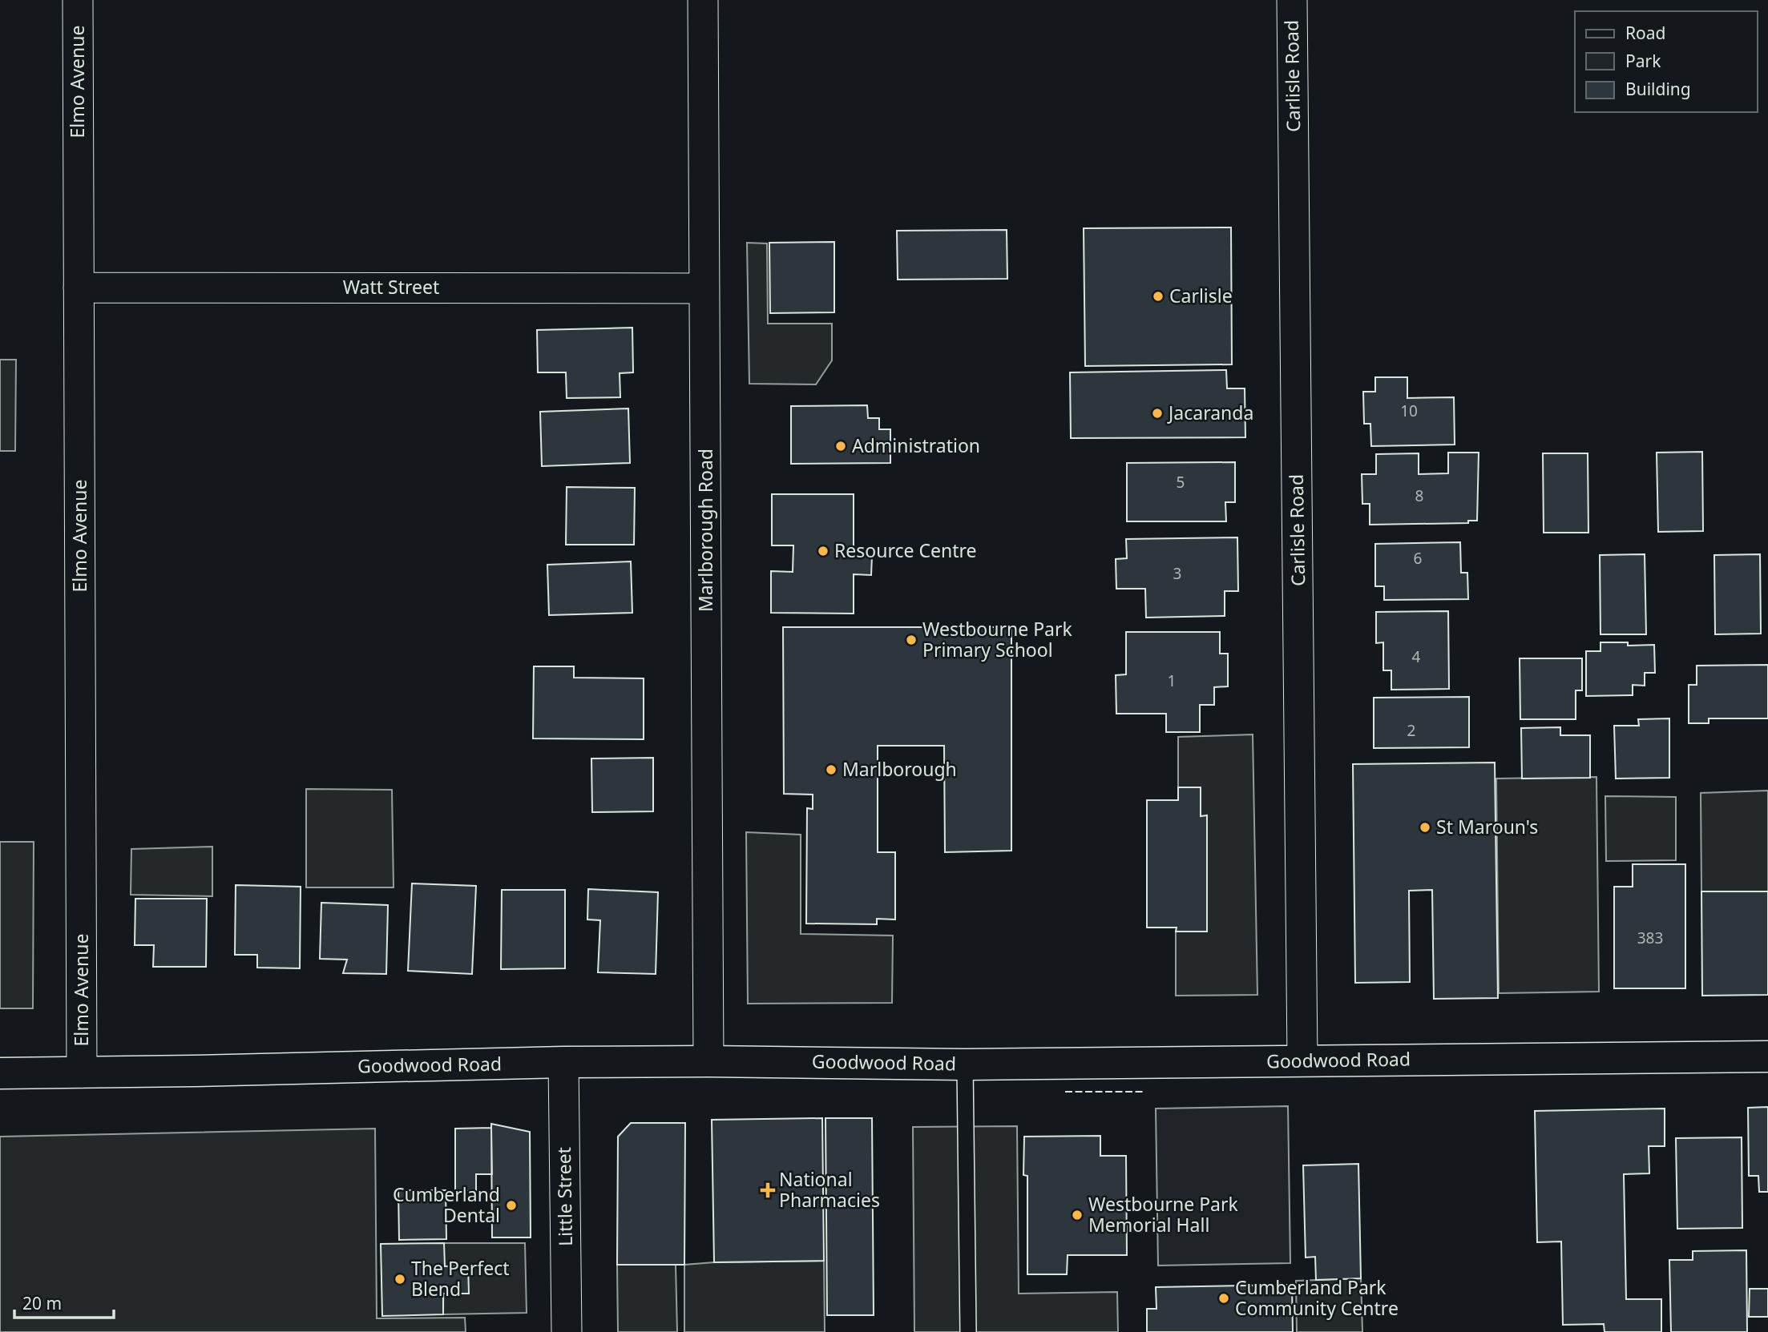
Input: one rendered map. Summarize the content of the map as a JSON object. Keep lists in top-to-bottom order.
{
  "streets": {
    "main road": ["Goodwood Road"],
    "street": [
      "Carlisle Road",
      "Elmo Avenue",
      "Watt Street",
      "Marlborough Road",
      "Little Street"
    ]
  },
  "crossings": [
    ["Carlisle Road", "Goodwood Road"],
    ["Elmo Avenue", "Watt Street"],
    ["Elmo Avenue", "Goodwood Road"],
    ["Watt Street", "Marlborough Road"],
    ["Marlborough Road", "Goodwood Road"],
    ["Goodwood Road", "Little Street"]
  ],
  "places": {
    "other": [
      "Carlisle",
      "Jacaranda",
      "Administration",
      "Resource Centre",
      "Westbourne Park Primary School",
      "Marlborough",
      "St Maroun's",
      "Cumberland Dental",
      "Westbourne Park Memorial Hall",
      "The Perfect Blend",
      "Cumberland Park Community Centre"
    ],
    "health": ["National Pharmacies"]
  },
  "house_numbers": [
    "10",
    "5",
    "8",
    "6",
    "3",
    "4",
    "1",
    "2",
    "383"
  ],
  "legend": ["Road", "Park", "Building"],
  "scale_bar": "20 m"
}
